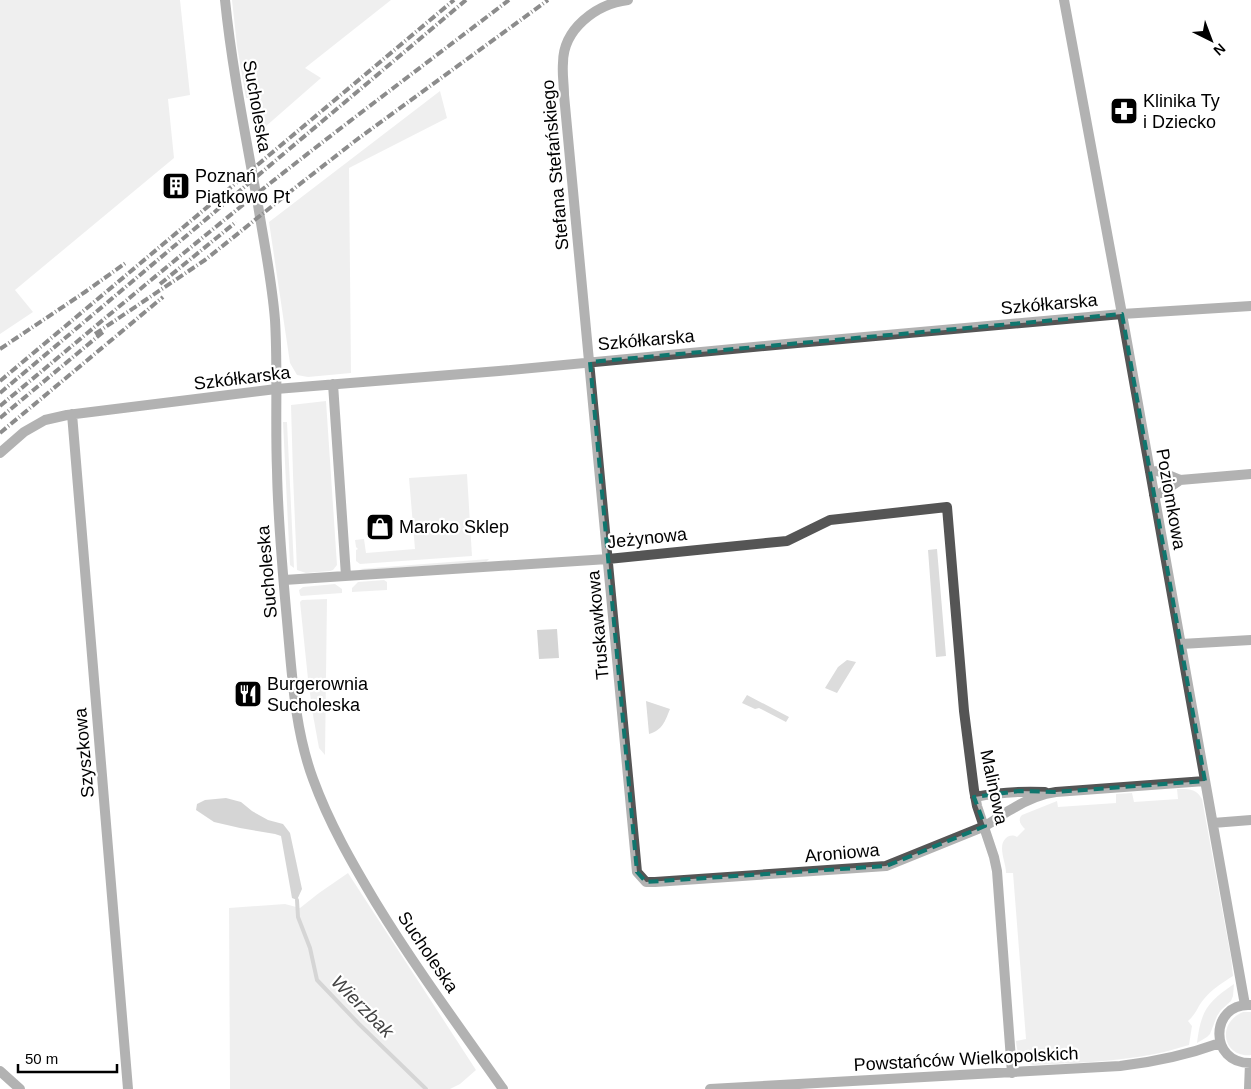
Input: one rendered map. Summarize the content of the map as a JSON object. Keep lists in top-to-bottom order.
{
  "streets": {
    "street": [
      "Sucholeska",
      "Stefana Stefańskiego",
      "Szkółkarska",
      "Poziomkowa",
      "Jeżynowa",
      "Truskawkowa",
      "Szyszkowa",
      "Malinowa",
      "Aroniowa",
      "Powstańców Wielkopolskich"
    ]
  },
  "crossings": [
    ["Sucholeska", "Szkółkarska"],
    ["Sucholeska", "Jeżynowa"],
    ["Stefana Stefańskiego", "Szkółkarska"],
    ["Stefana Stefańskiego", "Truskawkowa"],
    ["Szkółkarska", "Poziomkowa"],
    ["Szkółkarska", "Truskawkowa"],
    ["Szkółkarska", "Szyszkowa"],
    ["Poziomkowa", "Aroniowa"],
    ["Jeżynowa", "Truskawkowa"],
    ["Jeżynowa", "Malinowa"],
    ["Truskawkowa", "Aroniowa"],
    ["Malinowa", "Aroniowa"],
    ["Malinowa", "Powstańców Wielkopolskich"]
  ],
  "water": ["Wierzbak"],
  "places": {
    "pharmacy": ["Klinika Ty i Dziecko"],
    "building": ["Poznań Piątkowo Pt"],
    "shop": ["Maroko Sklep"],
    "restaurant": ["Burgerownia Sucholeska"]
  },
  "scale_bar": "50 m",
  "north": "bottom right"
}
